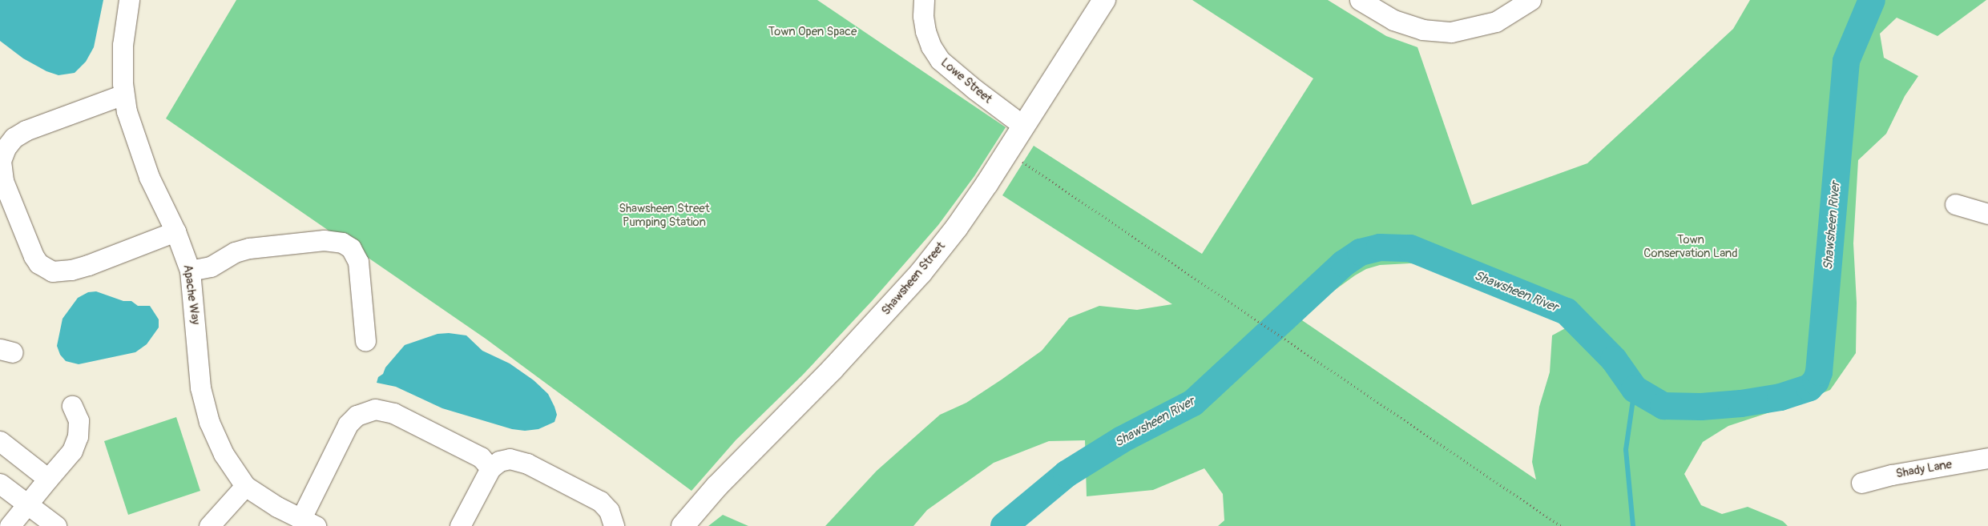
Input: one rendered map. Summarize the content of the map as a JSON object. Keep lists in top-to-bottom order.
{
  "streets": {
    "main road": ["Shawsheen Street"],
    "street": ["Lowe Street", "Apache Way", "Shady Lane"]
  },
  "crossings": [
    ["Lowe Street", "Shawsheen Street"]
  ],
  "water": ["Shawsheen River"],
  "parks": ["Town Open Space", "Shawsheen Street Pumping Station", "Town Conservation Land"]
}
